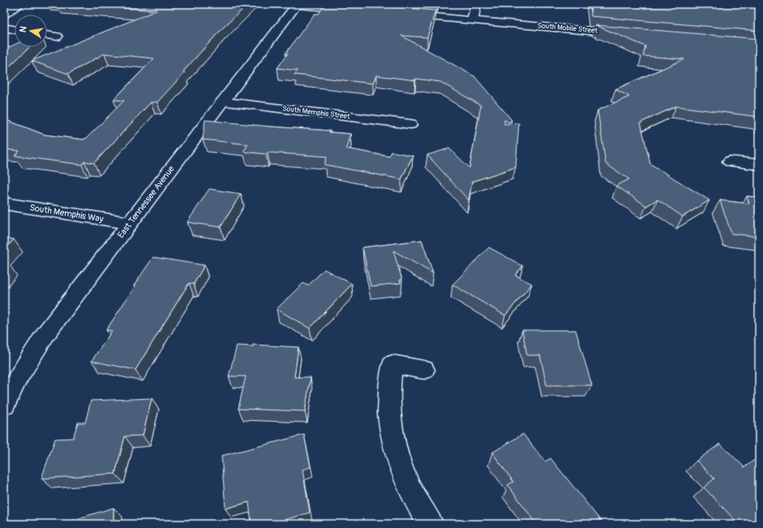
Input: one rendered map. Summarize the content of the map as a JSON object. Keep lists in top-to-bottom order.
{
  "streets": {
    "street": [
      "South Mobile Street",
      "South Memphis Street",
      "East Tennessee Avenue",
      "South Memphis Way"
    ]
  },
  "crossings": [
    ["South Memphis Street", "East Tennessee Avenue"],
    ["East Tennessee Avenue", "South Memphis Way"]
  ],
  "north": "left"
}
